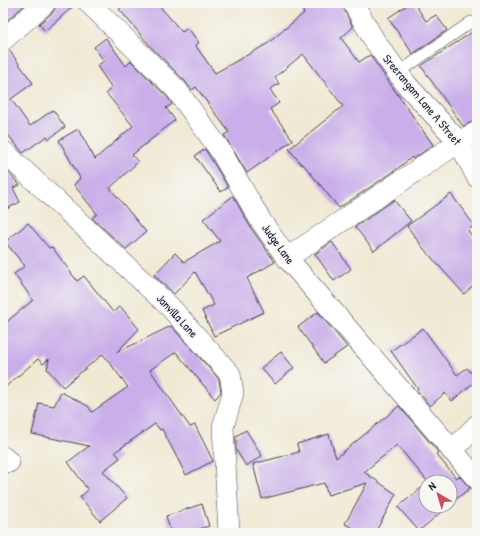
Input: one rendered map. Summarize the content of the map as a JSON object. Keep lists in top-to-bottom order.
{
  "streets": {
    "street": ["Sreerangam Lane A Street", "Judge Lane", "Janvilla Lane"]
  },
  "north": "top left"
}
